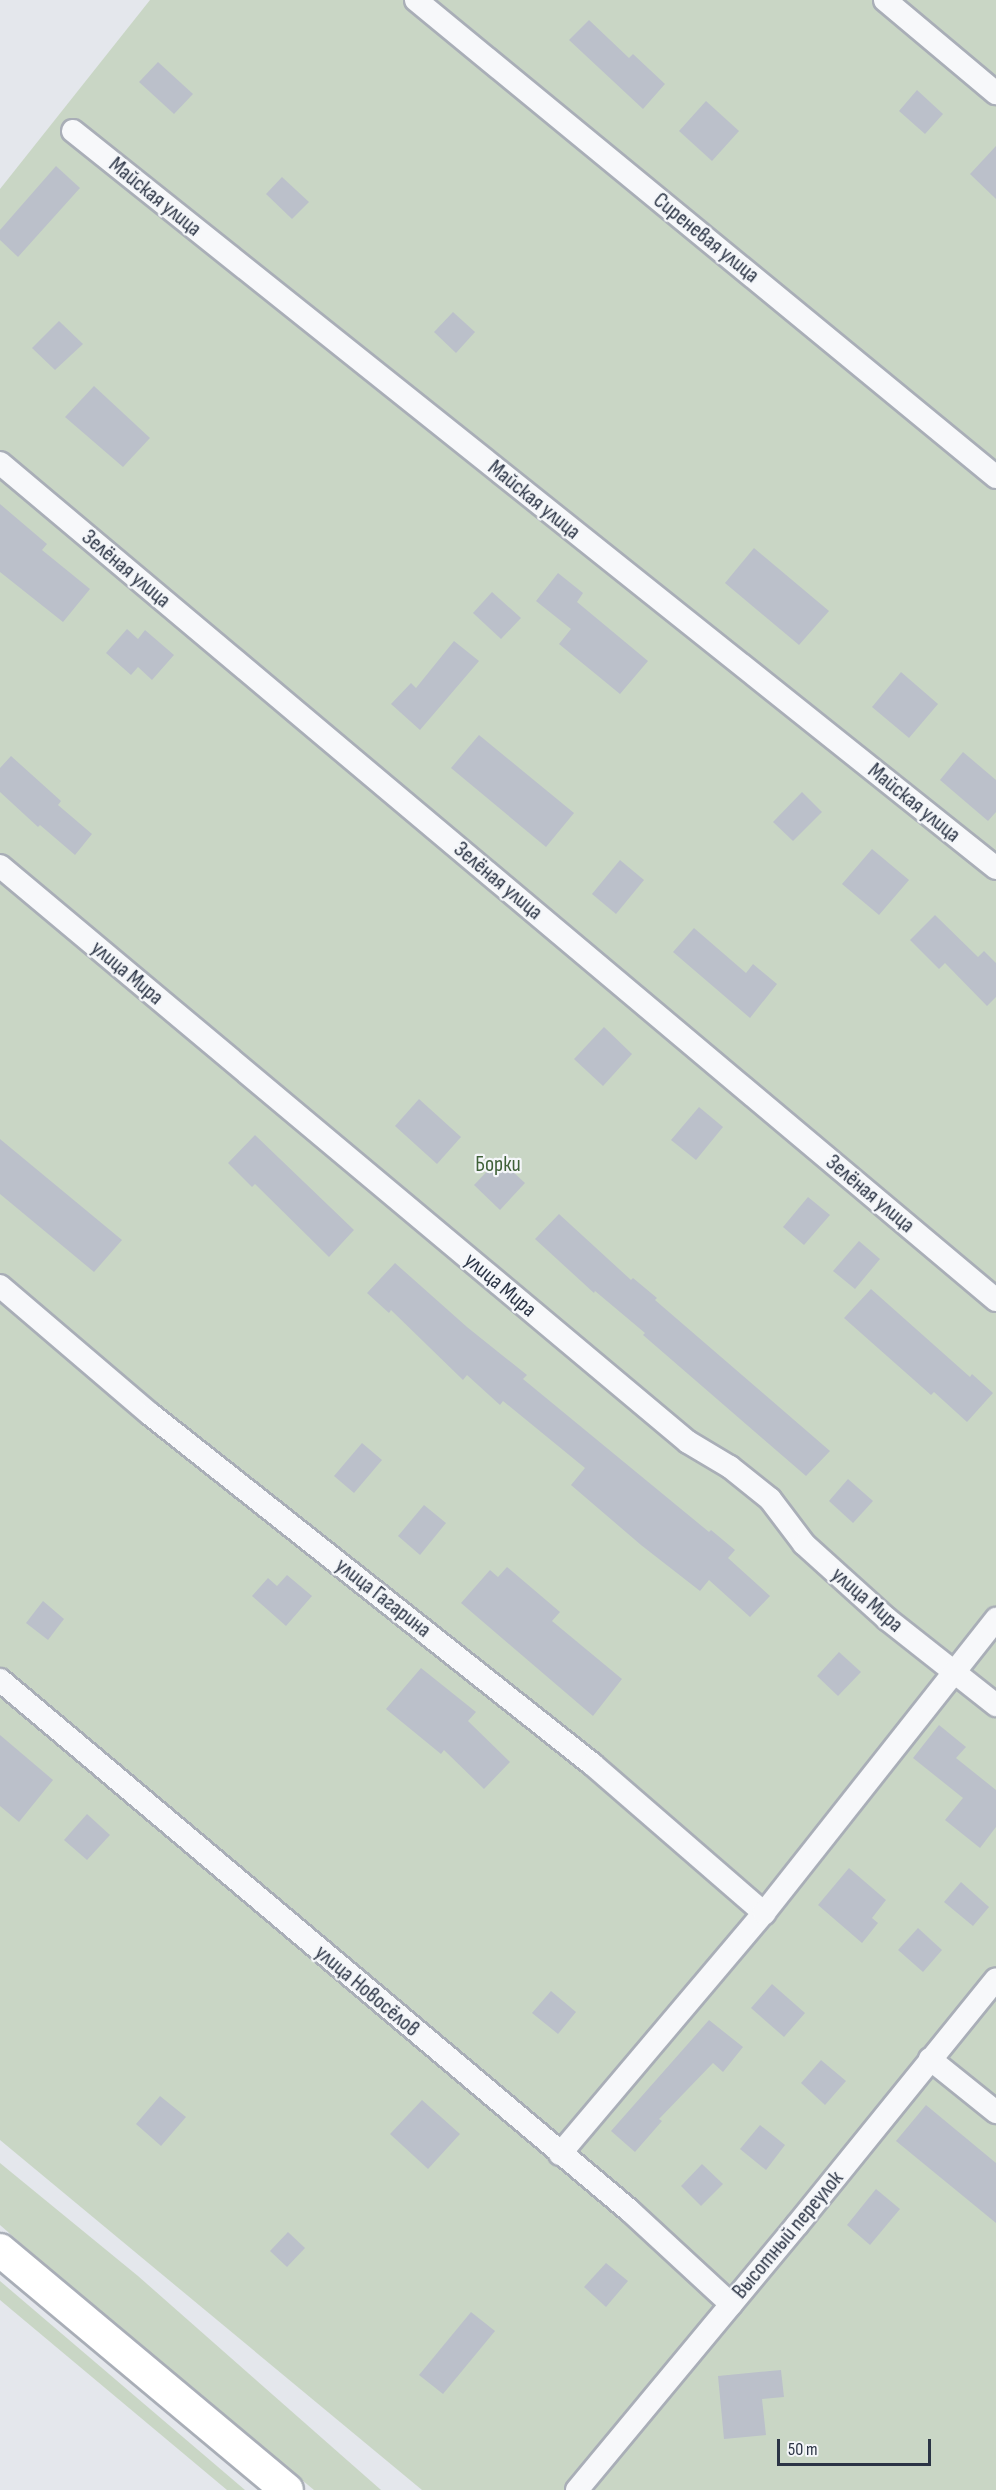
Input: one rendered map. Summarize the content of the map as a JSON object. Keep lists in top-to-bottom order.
{
  "streets": {
    "street": [
      "Майская улица",
      "Сиреневая улица",
      "Зелёная улица",
      "улица Мира",
      "улица Гагарина",
      "улица Новосёлов",
      "Высотный переулок"
    ]
  },
  "crossings": [
    ["улица Новосёлов", "Высотный переулок"]
  ],
  "parks": ["Борки"],
  "scale_bar": "50 m"
}
